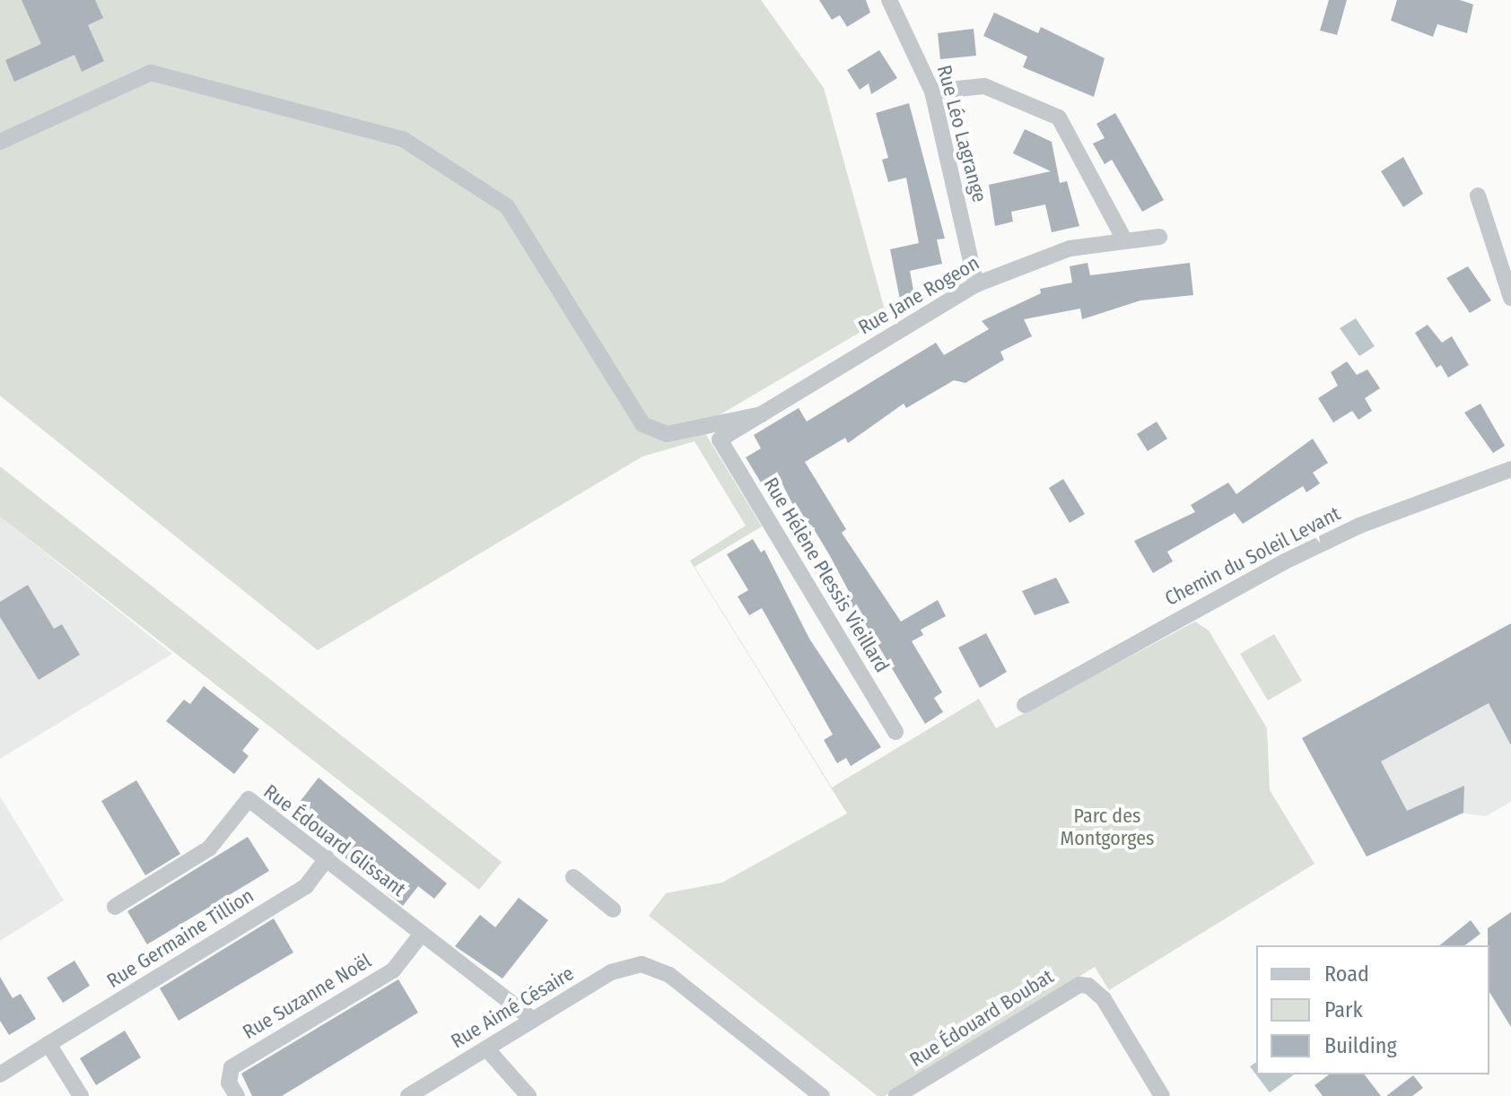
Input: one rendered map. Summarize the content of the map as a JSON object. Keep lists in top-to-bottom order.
{
  "streets": {
    "street": [
      "Rue Léo Lagrange",
      "Rue Jane Rogeon",
      "Chemin du Soleil Levant",
      "Rue Hélène Plessis Vieillard",
      "Rue Édouard Glissant",
      "Rue Germaine Tillion",
      "Rue Suzanne Noël",
      "Rue Aimé Césaire",
      "Rue Édouard Boubat"
    ]
  },
  "crossings": [
    ["Rue Léo Lagrange", "Rue Jane Rogeon"],
    ["Rue Jane Rogeon", "Rue Hélène Plessis Vieillard"],
    ["Rue Édouard Glissant", "Rue Germaine Tillion"],
    ["Rue Édouard Glissant", "Rue Suzanne Noël"],
    ["Rue Édouard Glissant", "Rue Aimé Césaire"]
  ],
  "parks": ["Parc des Montgorges"],
  "legend": ["Road", "Park", "Building"]
}
